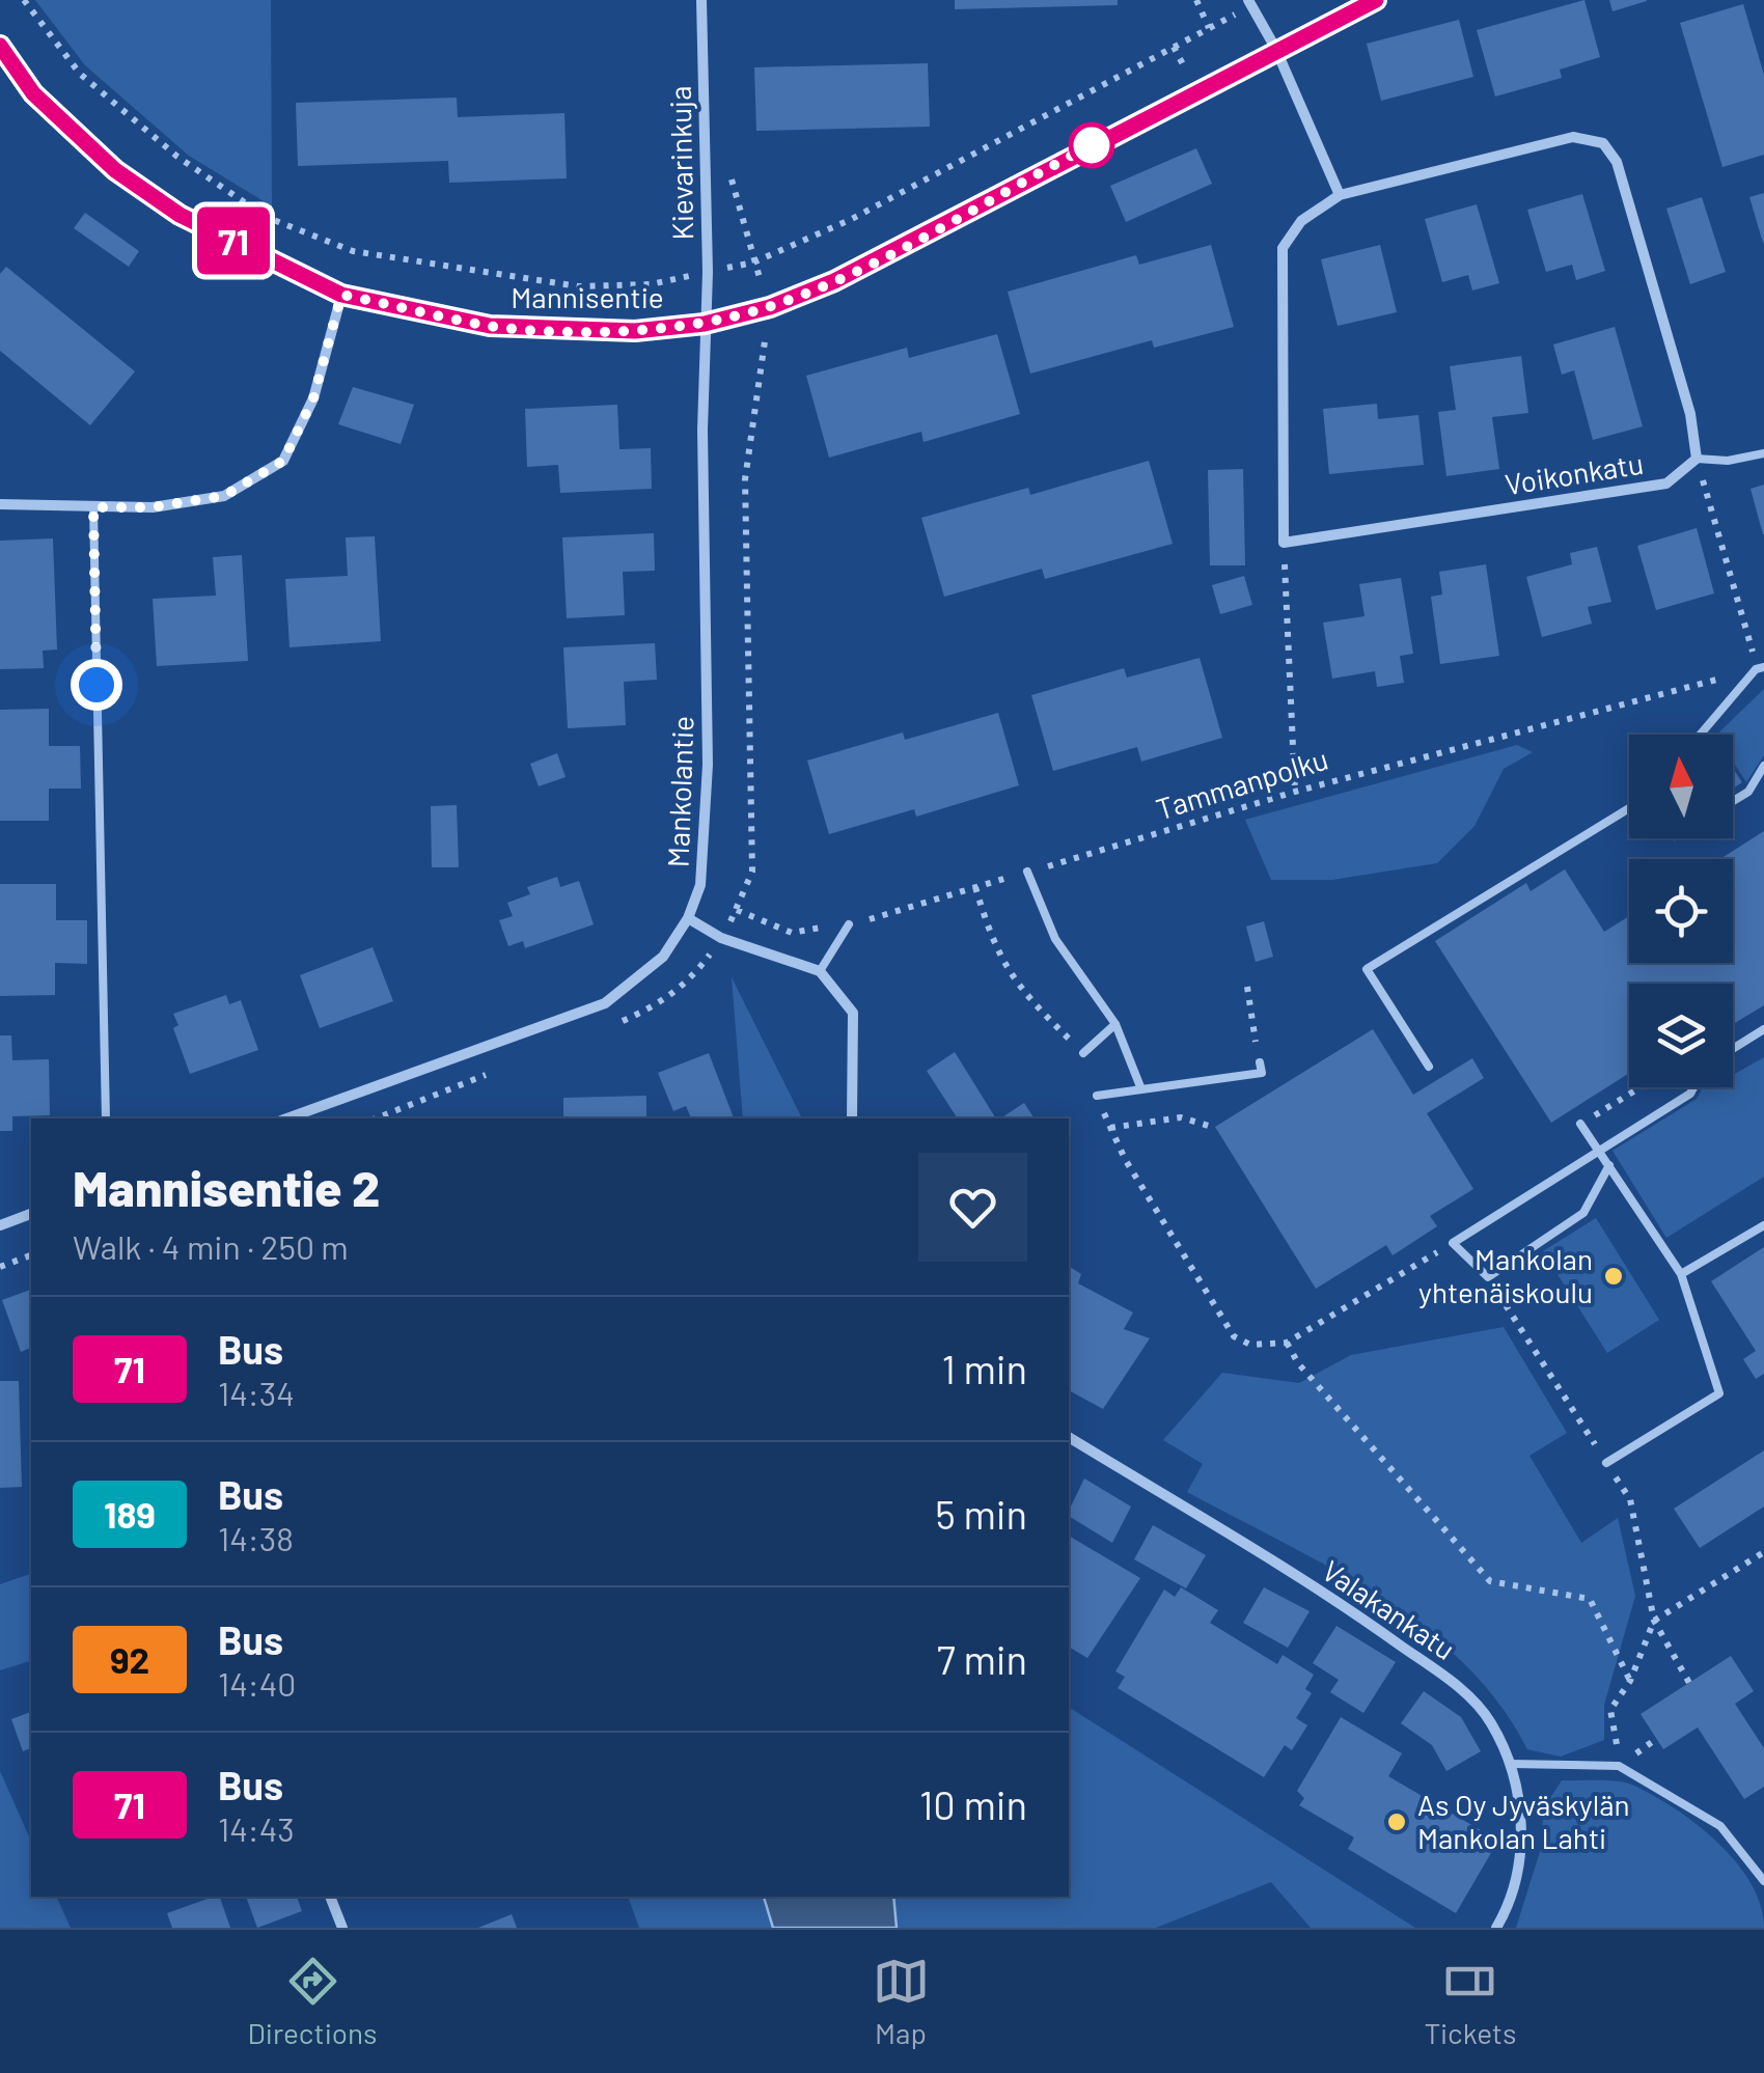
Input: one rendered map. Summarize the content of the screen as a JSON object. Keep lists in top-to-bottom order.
{
  "streets": {
    "street": [
      "Kievarinkuja",
      "Mannisentie",
      "Voikonkatu",
      "Mankolantie",
      "Valakankatu"
    ],
    "path": ["Tammanpolku"]
  },
  "crossings": [
    ["Kievarinkuja", "Mannisentie"],
    ["Kievarinkuja", "Mankolantie"],
    ["Mannisentie", "Mankolantie"]
  ],
  "places": ["Mankolan yhtenäiskoulu", "As Oy Jyväskylän Mankolan Lahti"],
  "lines": ["bus line 71"],
  "north": "top",
  "page": {
    "on_map": "71",
    "heading": ["Mannisentie 2", "Walk · 4 min · 250 m"],
    "list": [
      {
        "mark": "71",
        "name": "Bus",
        "note": "14:34",
        "value": "1 min"
      },
      {
        "mark": "189",
        "name": "Bus",
        "note": "14:38",
        "value": "5 min"
      },
      {
        "mark": "92",
        "name": "Bus",
        "note": "14:40",
        "value": "7 min"
      },
      {
        "mark": "71",
        "name": "Bus",
        "note": "14:43",
        "value": "10 min"
      }
    ],
    "tabs": ["Directions", "Map", "Tickets"]
  }
}
